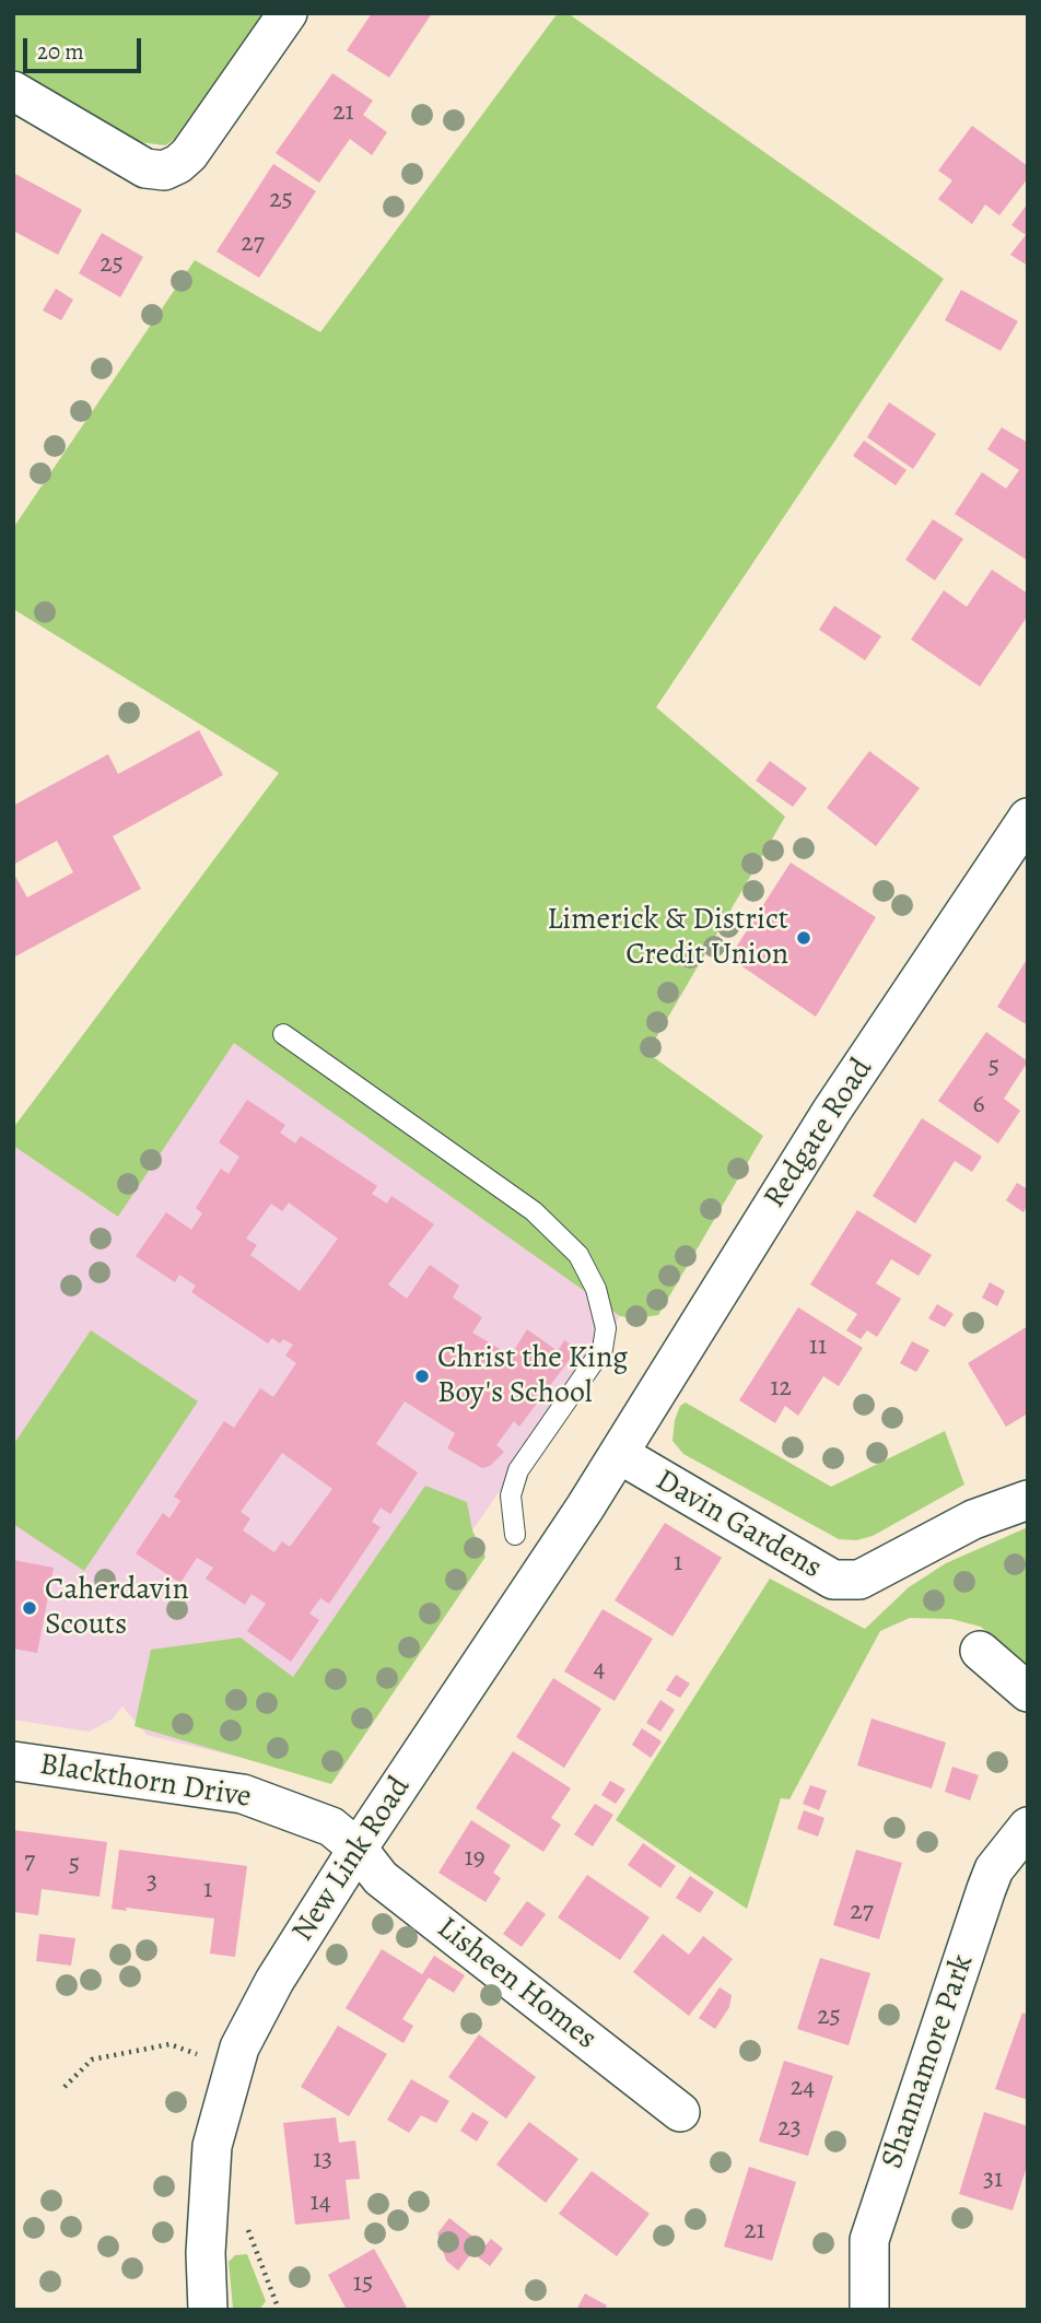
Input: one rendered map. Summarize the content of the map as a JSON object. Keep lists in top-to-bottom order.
{
  "streets": {
    "street": [
      "Redgate Road",
      "Davin Gardens",
      "Blackthorn Drive",
      "New Link Road",
      "Lisheen Homes",
      "Shannamore Park"
    ]
  },
  "crossings": [
    ["Redgate Road", "Davin Gardens"],
    ["Redgate Road", "New Link Road"],
    ["Davin Gardens", "New Link Road"],
    ["Blackthorn Drive", "New Link Road"],
    ["Blackthorn Drive", "Lisheen Homes"],
    ["New Link Road", "Lisheen Homes"]
  ],
  "places": ["Limerick & District Credit Union", "Christ the King Boy's School", "Caherdavin Scouts"],
  "house_numbers": [
    "21",
    "25",
    "27",
    "25",
    "5",
    "6",
    "11",
    "12",
    "1",
    "4",
    "19",
    "7",
    "5",
    "3",
    "1",
    "27",
    "25",
    "24",
    "23",
    "13",
    "31",
    "14",
    "21",
    "15"
  ],
  "scale_bar": "20 m"
}
